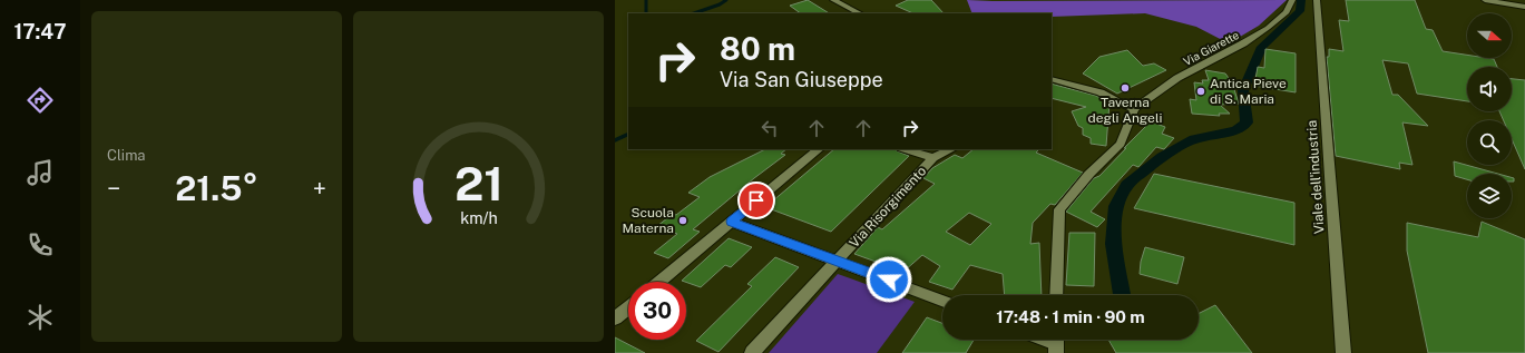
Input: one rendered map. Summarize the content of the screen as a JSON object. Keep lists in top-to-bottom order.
{
  "streets": {
    "street": ["Via Giarette", "Viale dell'industria", "Via Risorgimento"]
  },
  "places": ["Taverna degli Angeli", "Antica Pieve di S. Maria", "Scuola Materna"],
  "north": "right",
  "page": {
    "tabs": "17:47",
    "tile": "Clima",
    "turn": ["80 m", "Via San Giuseppe"],
    "heat": ["−", "21.5°", "+"],
    "limit": "30",
    "trip": "17:48 · 1 min · 90 m",
    "gauge": ["21", "km/h"]
  }
}
